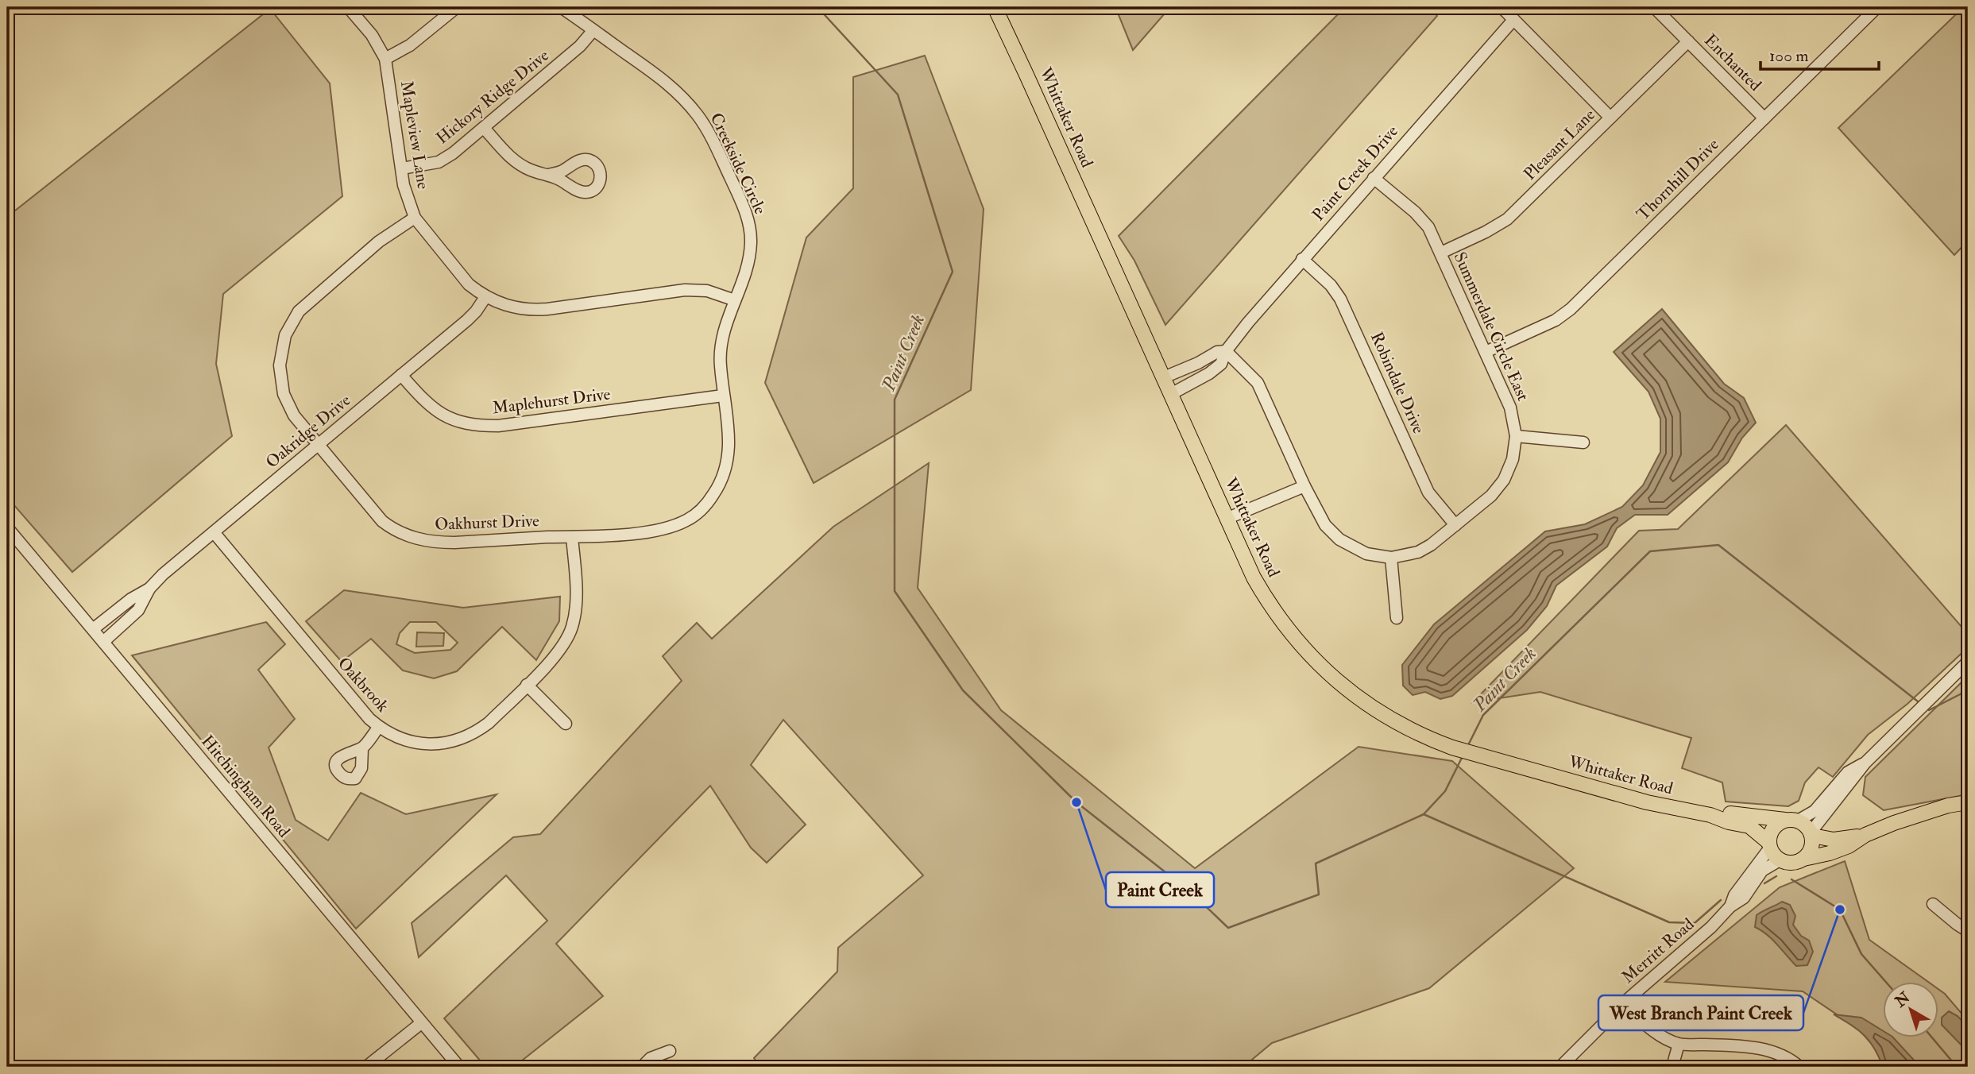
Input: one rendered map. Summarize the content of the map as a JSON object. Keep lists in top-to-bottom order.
{
  "streets": {
    "main road": ["Whittaker Road"],
    "street": [
      "Enchanted",
      "Hickory Ridge Drive",
      "Mapleview Lane",
      "Pleasant Lane",
      "Creekside Circle",
      "Paint Creek Drive",
      "Thornhill Drive",
      "Summerdale Circle East",
      "Robindale Drive",
      "Maplehurst Drive",
      "Oakridge Drive",
      "Oakhurst Drive",
      "Oakbrook",
      "Hitchingham Road",
      "Merritt Road"
    ]
  },
  "crossings": [
    ["Enchanted", "Pleasant Lane"],
    ["Enchanted", "Thornhill Drive"],
    ["Hickory Ridge Drive", "Mapleview Lane"],
    ["Hickory Ridge Drive", "Creekside Circle"],
    ["Whittaker Road", "Paint Creek Drive"],
    ["Whittaker Road", "Merritt Road"],
    ["Mapleview Lane", "Creekside Circle"],
    ["Mapleview Lane", "Oakridge Drive"],
    ["Mapleview Lane", "Oakhurst Drive"],
    ["Pleasant Lane", "Summerdale Circle East"],
    ["Creekside Circle", "Maplehurst Drive"],
    ["Creekside Circle", "Oakhurst Drive"],
    ["Paint Creek Drive", "Summerdale Circle East"],
    ["Paint Creek Drive", "Robindale Drive"],
    ["Thornhill Drive", "Summerdale Circle East"],
    ["Summerdale Circle East", "Robindale Drive"],
    ["Maplehurst Drive", "Oakridge Drive"],
    ["Maplehurst Drive", "Oakhurst Drive"],
    ["Oakridge Drive", "Oakhurst Drive"],
    ["Oakridge Drive", "Oakbrook"],
    ["Oakridge Drive", "Hitchingham Road"],
    ["Oakhurst Drive", "Oakbrook"]
  ],
  "water": ["Paint Creek"],
  "places": ["Paint Creek", "West Branch Paint Creek"],
  "scale_bar": "100 m",
  "north": "top left"
}
